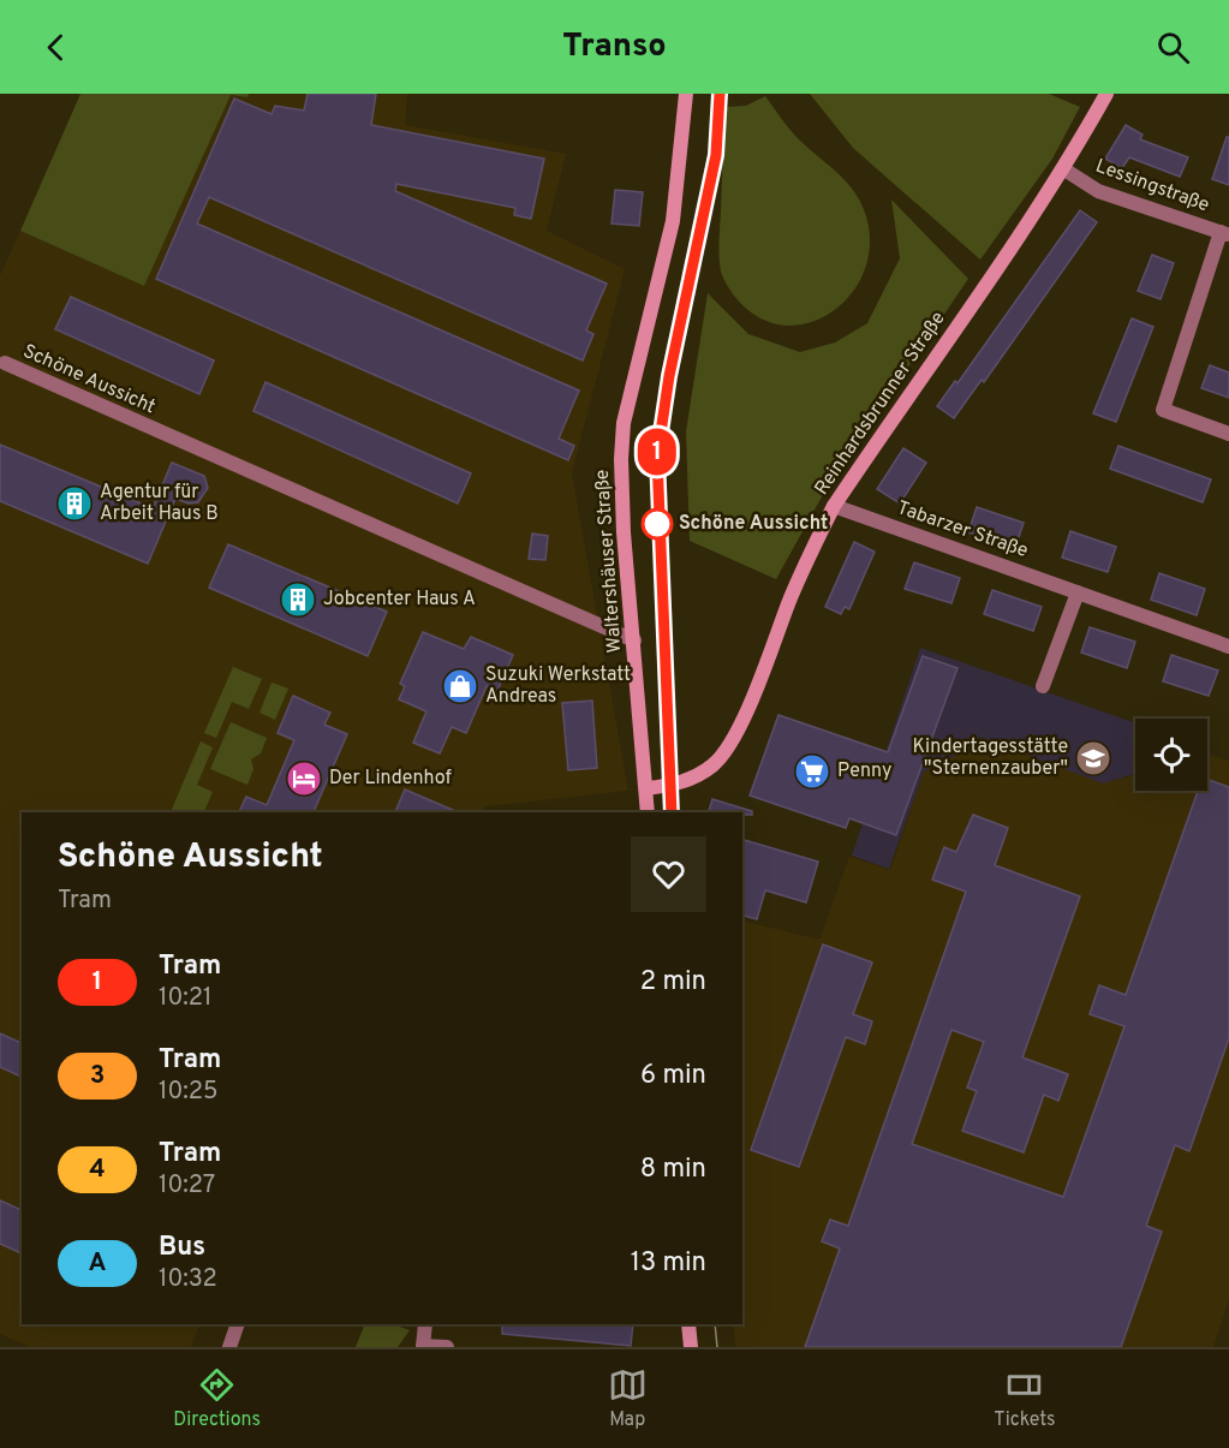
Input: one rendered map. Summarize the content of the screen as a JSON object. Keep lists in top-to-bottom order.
{
  "streets": {
    "street": [
      "Lessingstraße",
      "Schöne Aussicht",
      "Reinhardsbrunner Straße",
      "Tabarzer Straße",
      "Waltershäuser Straße"
    ]
  },
  "crossings": [
    ["Lessingstraße", "Reinhardsbrunner Straße"],
    ["Schöne Aussicht", "Waltershäuser Straße"],
    ["Reinhardsbrunner Straße", "Tabarzer Straße"],
    ["Reinhardsbrunner Straße", "Waltershäuser Straße"]
  ],
  "places": {
    "building": ["Agentur für Arbeit Haus B", "Jobcenter Haus A"],
    "other": ["Schöne Aussicht"],
    "shop": ["Suzuki Werkstatt Andreas"],
    "school or university": ["Kindertagesstätte \"Sternenzauber\""],
    "supermarket": ["Penny"],
    "hotel": ["Der Lindenhof"]
  },
  "lines": ["tram line 1"],
  "page": {
    "header": "Transo",
    "on_map": "1",
    "heading": ["Schöne Aussicht", "Tram"],
    "list": [
      {
        "mark": "1",
        "name": "Tram",
        "note": "10:21",
        "value": "2 min"
      },
      {
        "mark": "3",
        "name": "Tram",
        "note": "10:25",
        "value": "6 min"
      },
      {
        "mark": "4",
        "name": "Tram",
        "note": "10:27",
        "value": "8 min"
      },
      {
        "mark": "A",
        "name": "Bus",
        "note": "10:32",
        "value": "13 min"
      }
    ],
    "tabs": ["Directions", "Map", "Tickets"]
  }
}
